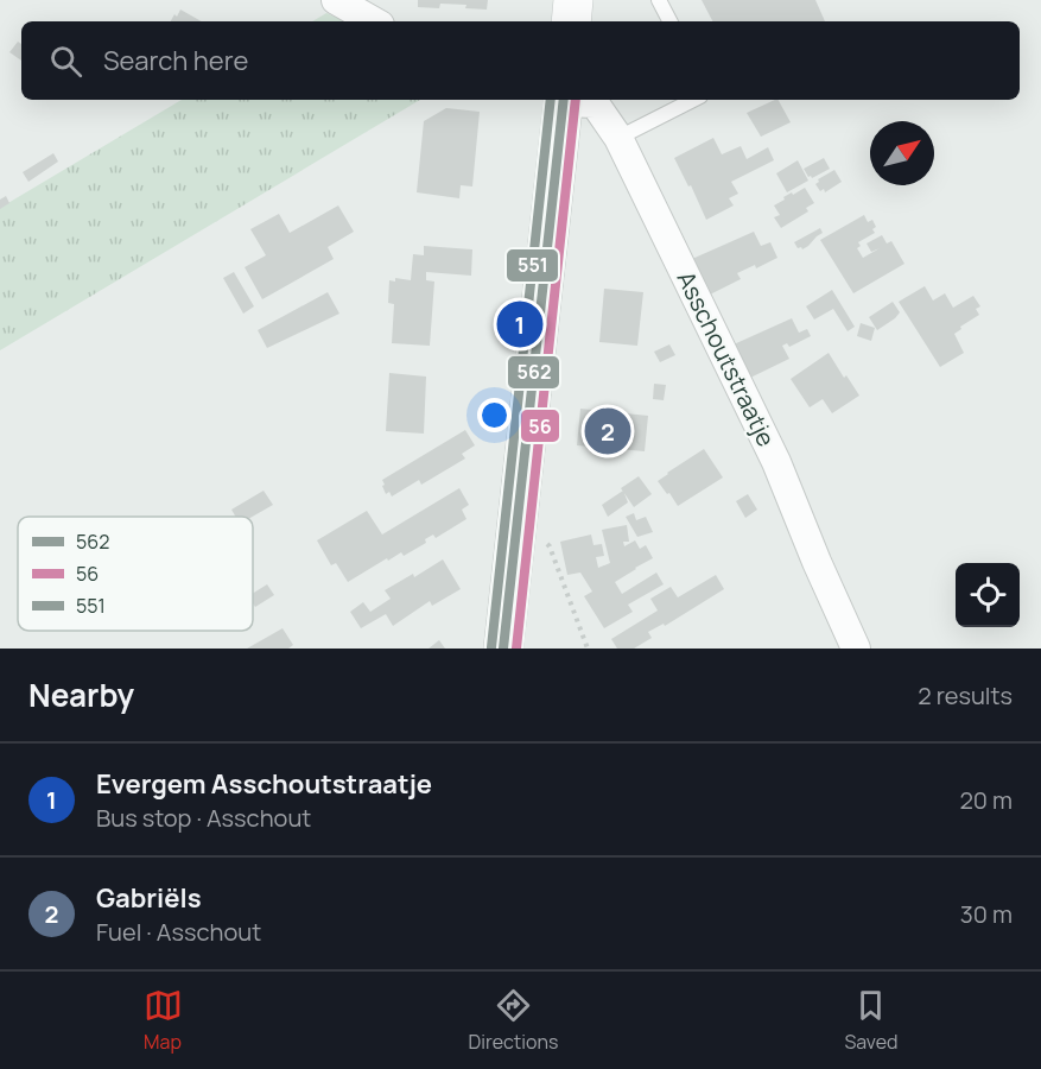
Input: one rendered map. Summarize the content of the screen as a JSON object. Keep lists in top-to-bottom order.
{
  "streets": {
    "street": ["Asschoutstraatje"]
  },
  "lines": ["transit line 562", "transit line 56", "transit line 551"],
  "legend": ["562", "56", "551"],
  "north": "top right",
  "page": {
    "search": "Search here",
    "pins": ["1", "2"],
    "heading": ["Nearby", "2 results"],
    "list": [
      {
        "mark": "1",
        "name": "Evergem Asschoutstraatje",
        "note": "Bus stop · Asschout",
        "value": "20 m"
      },
      {
        "mark": "2",
        "name": "Gabriëls",
        "note": "Fuel · Asschout",
        "value": "30 m"
      }
    ],
    "nav": ["Map", "Directions", "Saved"]
  }
}
